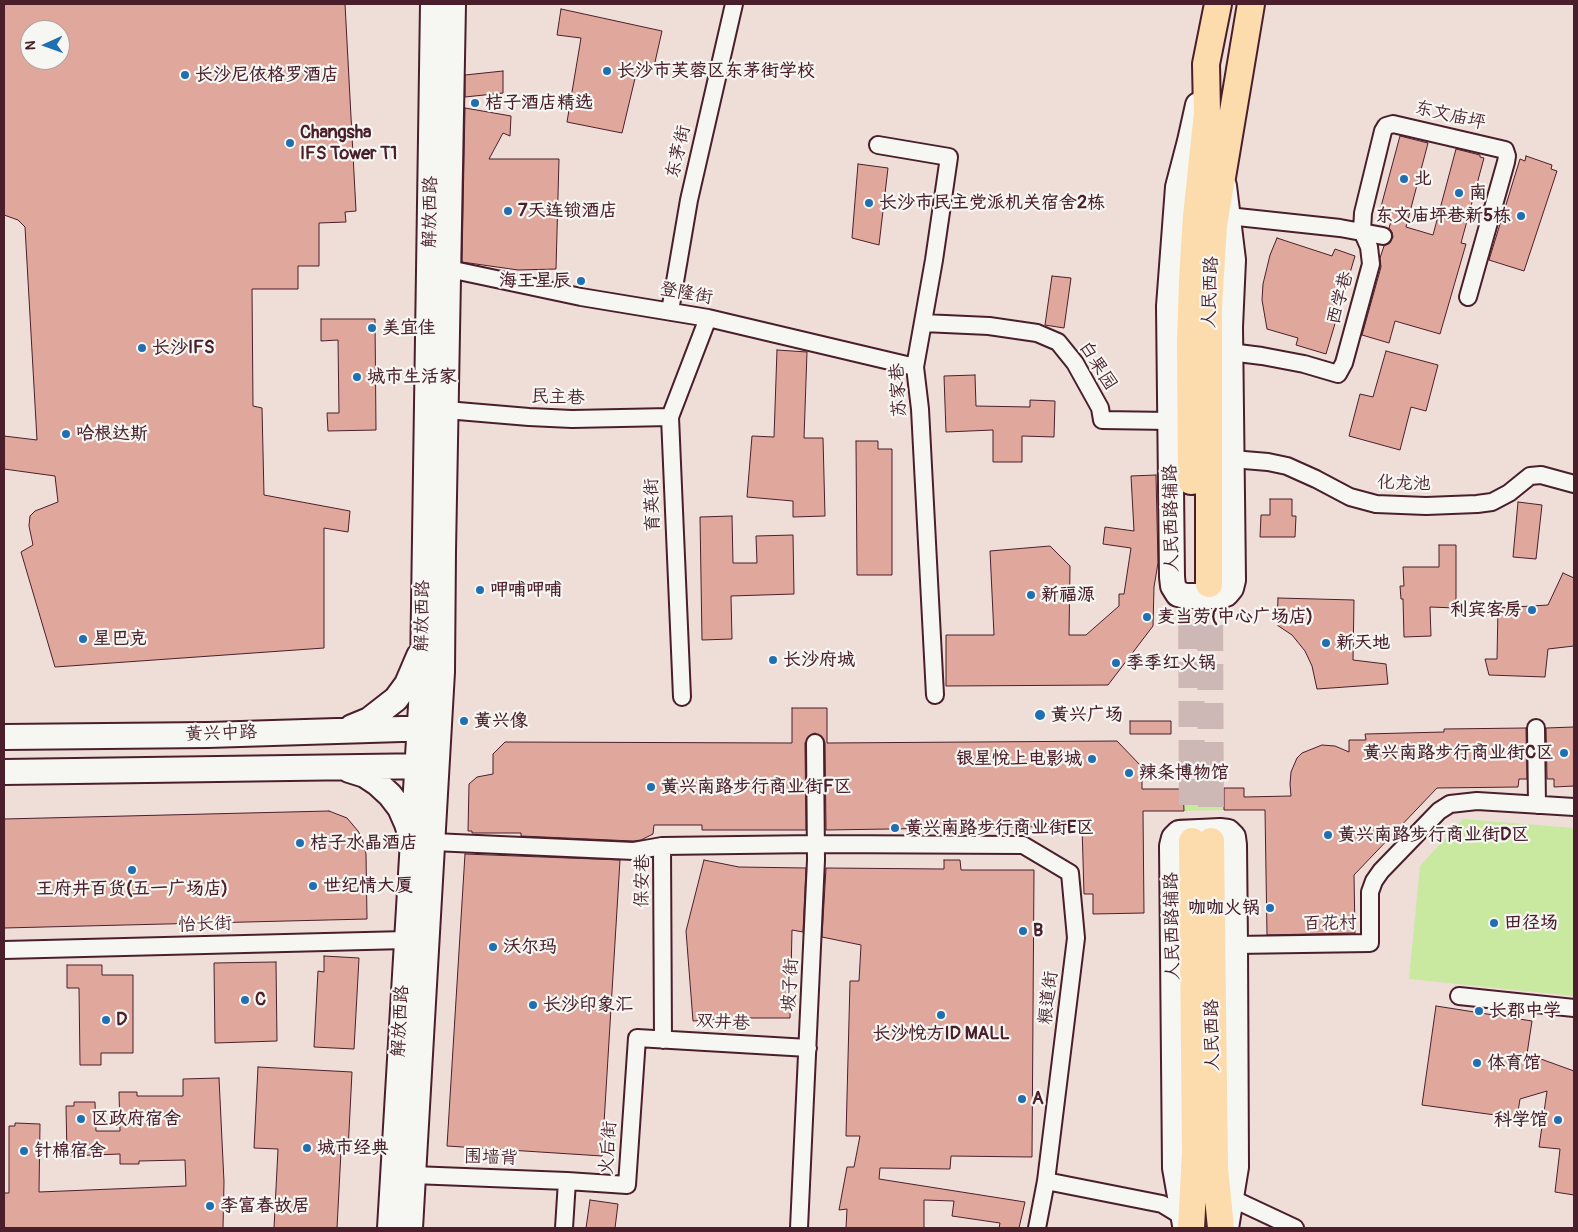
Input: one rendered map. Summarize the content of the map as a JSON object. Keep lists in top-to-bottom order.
{
  "streets": {
    "main road": [
      "解放西路",
      "人民西路",
      "人民西路辅路",
      "黄兴中路"
    ],
    "street": [
      "东文庙坪",
      "东茅街",
      "登隆街",
      "西学巷",
      "白果园",
      "苏家巷",
      "民主巷",
      "化龙池",
      "育英街",
      "保安巷",
      "百花村",
      "怡长街",
      "坡子街",
      "粮道街",
      "双井巷",
      "火后街",
      "围墙背"
    ]
  },
  "crossings": [
    ["东文庙坪", "西学巷"],
    ["东茅街", "登隆街"],
    ["解放西路", "登隆街"],
    ["解放西路", "民主巷"],
    ["解放西路", "黄兴中路"],
    ["解放西路", "怡长街"],
    ["解放西路", "围墙背"],
    ["人民西路", "人民西路辅路"],
    ["登隆街", "苏家巷"],
    ["登隆街", "育英街"],
    ["西学巷", "人民西路辅路"],
    ["白果园", "苏家巷"],
    ["白果园", "人民西路辅路"],
    ["民主巷", "育英街"],
    ["化龙池", "人民西路辅路"],
    ["人民西路辅路", "百花村"],
    ["保安巷", "坡子街"],
    ["保安巷", "粮道街"],
    ["保安巷", "双井巷"],
    ["坡子街", "双井巷"],
    ["双井巷", "火后街"],
    ["火后街", "围墙背"]
  ],
  "places": [
    "长沙市芙蓉区东茅街学校",
    "长沙尼依格罗酒店",
    "桔子酒店精选",
    "Changsha IFS Tower T1",
    "北",
    "南",
    "长沙市民主党派机关宿舍2栋",
    "7天连锁酒店",
    "东文庙坪巷新5栋",
    "海王星辰",
    "美宜佳",
    "长沙IFS",
    "城市生活家",
    "哈根达斯",
    "呷哺呷哺",
    "新福源",
    "利宾客房",
    "麦当劳(中心广场店)",
    "星巴克",
    "新天地",
    "长沙府城",
    "季季红火锅",
    "黄兴广场",
    "黄兴像",
    "黄兴南路步行商业街C区",
    "银星悦上电影城",
    "辣条博物馆",
    "黄兴南路步行商业街F区",
    "黄兴南路步行商业街E区",
    "黄兴南路步行商业街D区",
    "桔子水晶酒店",
    "王府井百货(五一广场店)",
    "世纪情大厦",
    "咖咖火锅",
    "田径场",
    "B",
    "沃尔玛",
    "C",
    "长沙印象汇",
    "长郡中学",
    "长沙悦方ID MALL",
    "D",
    "体育馆",
    "A",
    "区政府宿舍",
    "科学馆",
    "城市经典",
    "针棉宿舍",
    "李富春故居"
  ],
  "north": "left"
}
